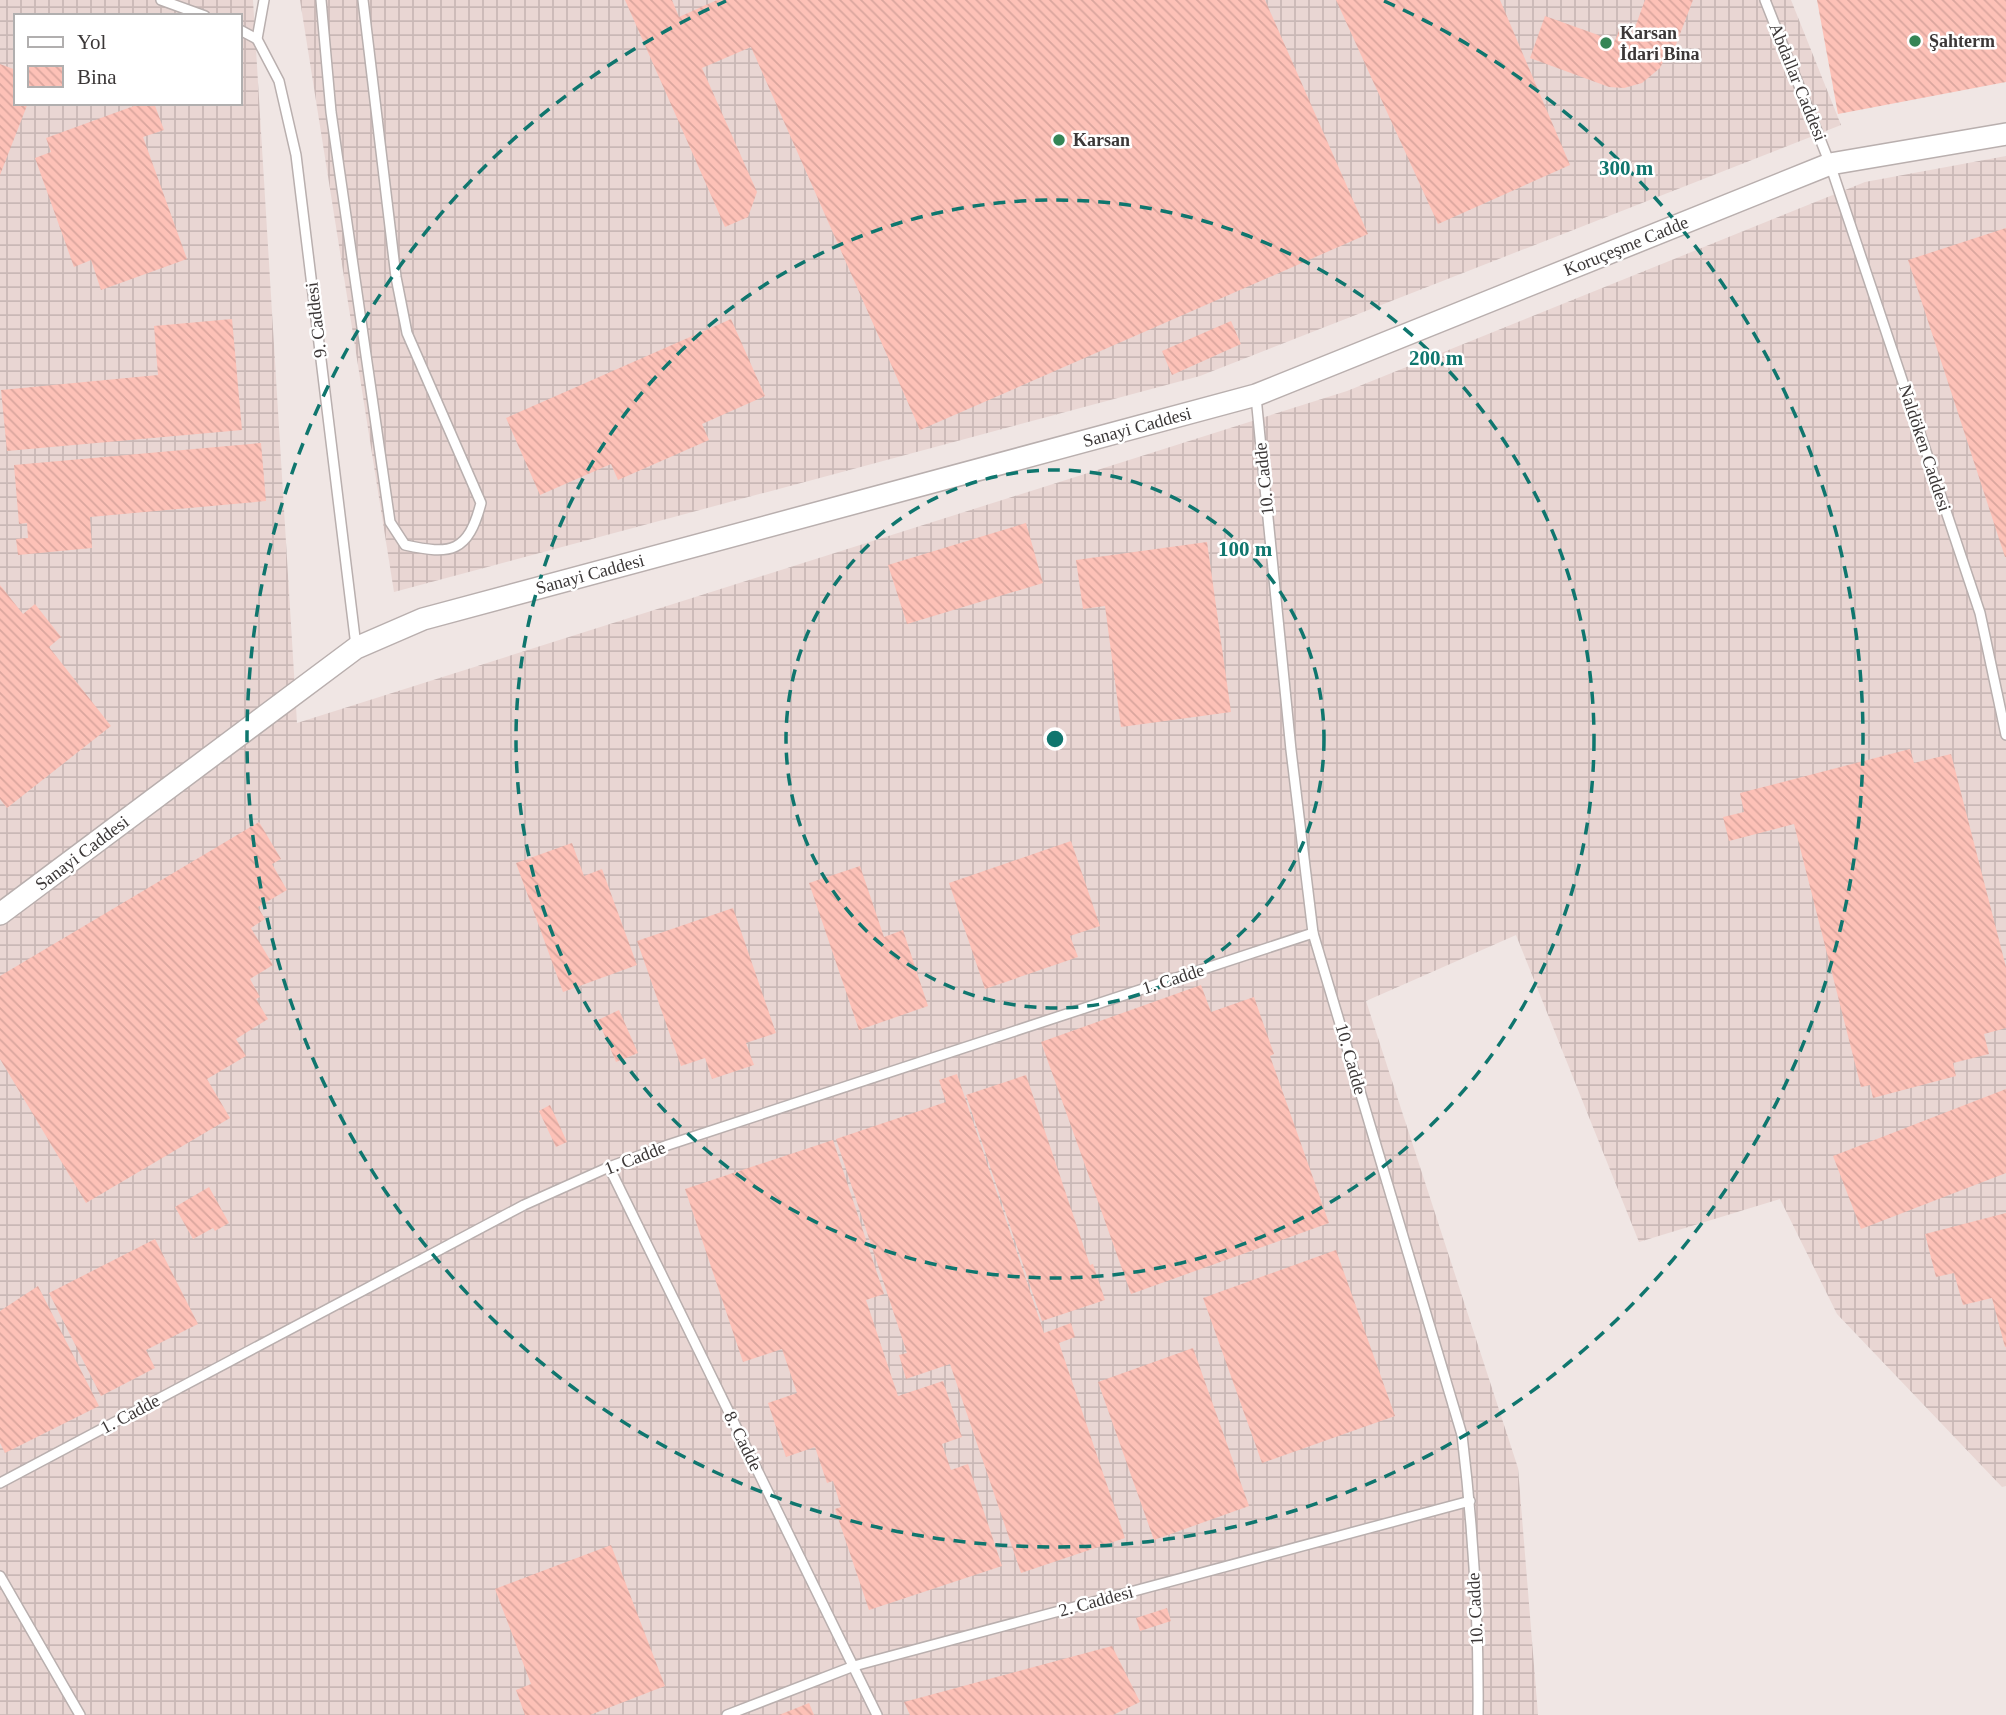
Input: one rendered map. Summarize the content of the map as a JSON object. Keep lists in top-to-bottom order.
{
  "streets": {
    "street": ["Koruçeşme Cadde", "Sanayi Caddesi"],
    "lane": [
      "Abdallar Caddesi",
      "9. Caddesi",
      "Naldöken Caddesi",
      "10. Cadde",
      "1. Cadde",
      "8. Cadde",
      "2. Caddesi"
    ]
  },
  "crossings": [
    ["Abdallar Caddesi", "Koruçeşme Cadde"],
    ["Abdallar Caddesi", "Naldöken Caddesi"],
    ["Koruçeşme Cadde", "Sanayi Caddesi"],
    ["Koruçeşme Cadde", "Naldöken Caddesi"],
    ["Koruçeşme Cadde", "10. Cadde"],
    ["9. Caddesi", "Sanayi Caddesi"],
    ["Sanayi Caddesi", "10. Cadde"],
    ["10. Cadde", "1. Cadde"],
    ["10. Cadde", "2. Caddesi"],
    ["1. Cadde", "8. Cadde"],
    ["8. Cadde", "2. Caddesi"]
  ],
  "places": ["Şahterm", "Karsan İdari Bina", "Karsan"],
  "legend": ["Yol", "Bina"],
  "rings": ["300 m", "200 m", "100 m"]
}
